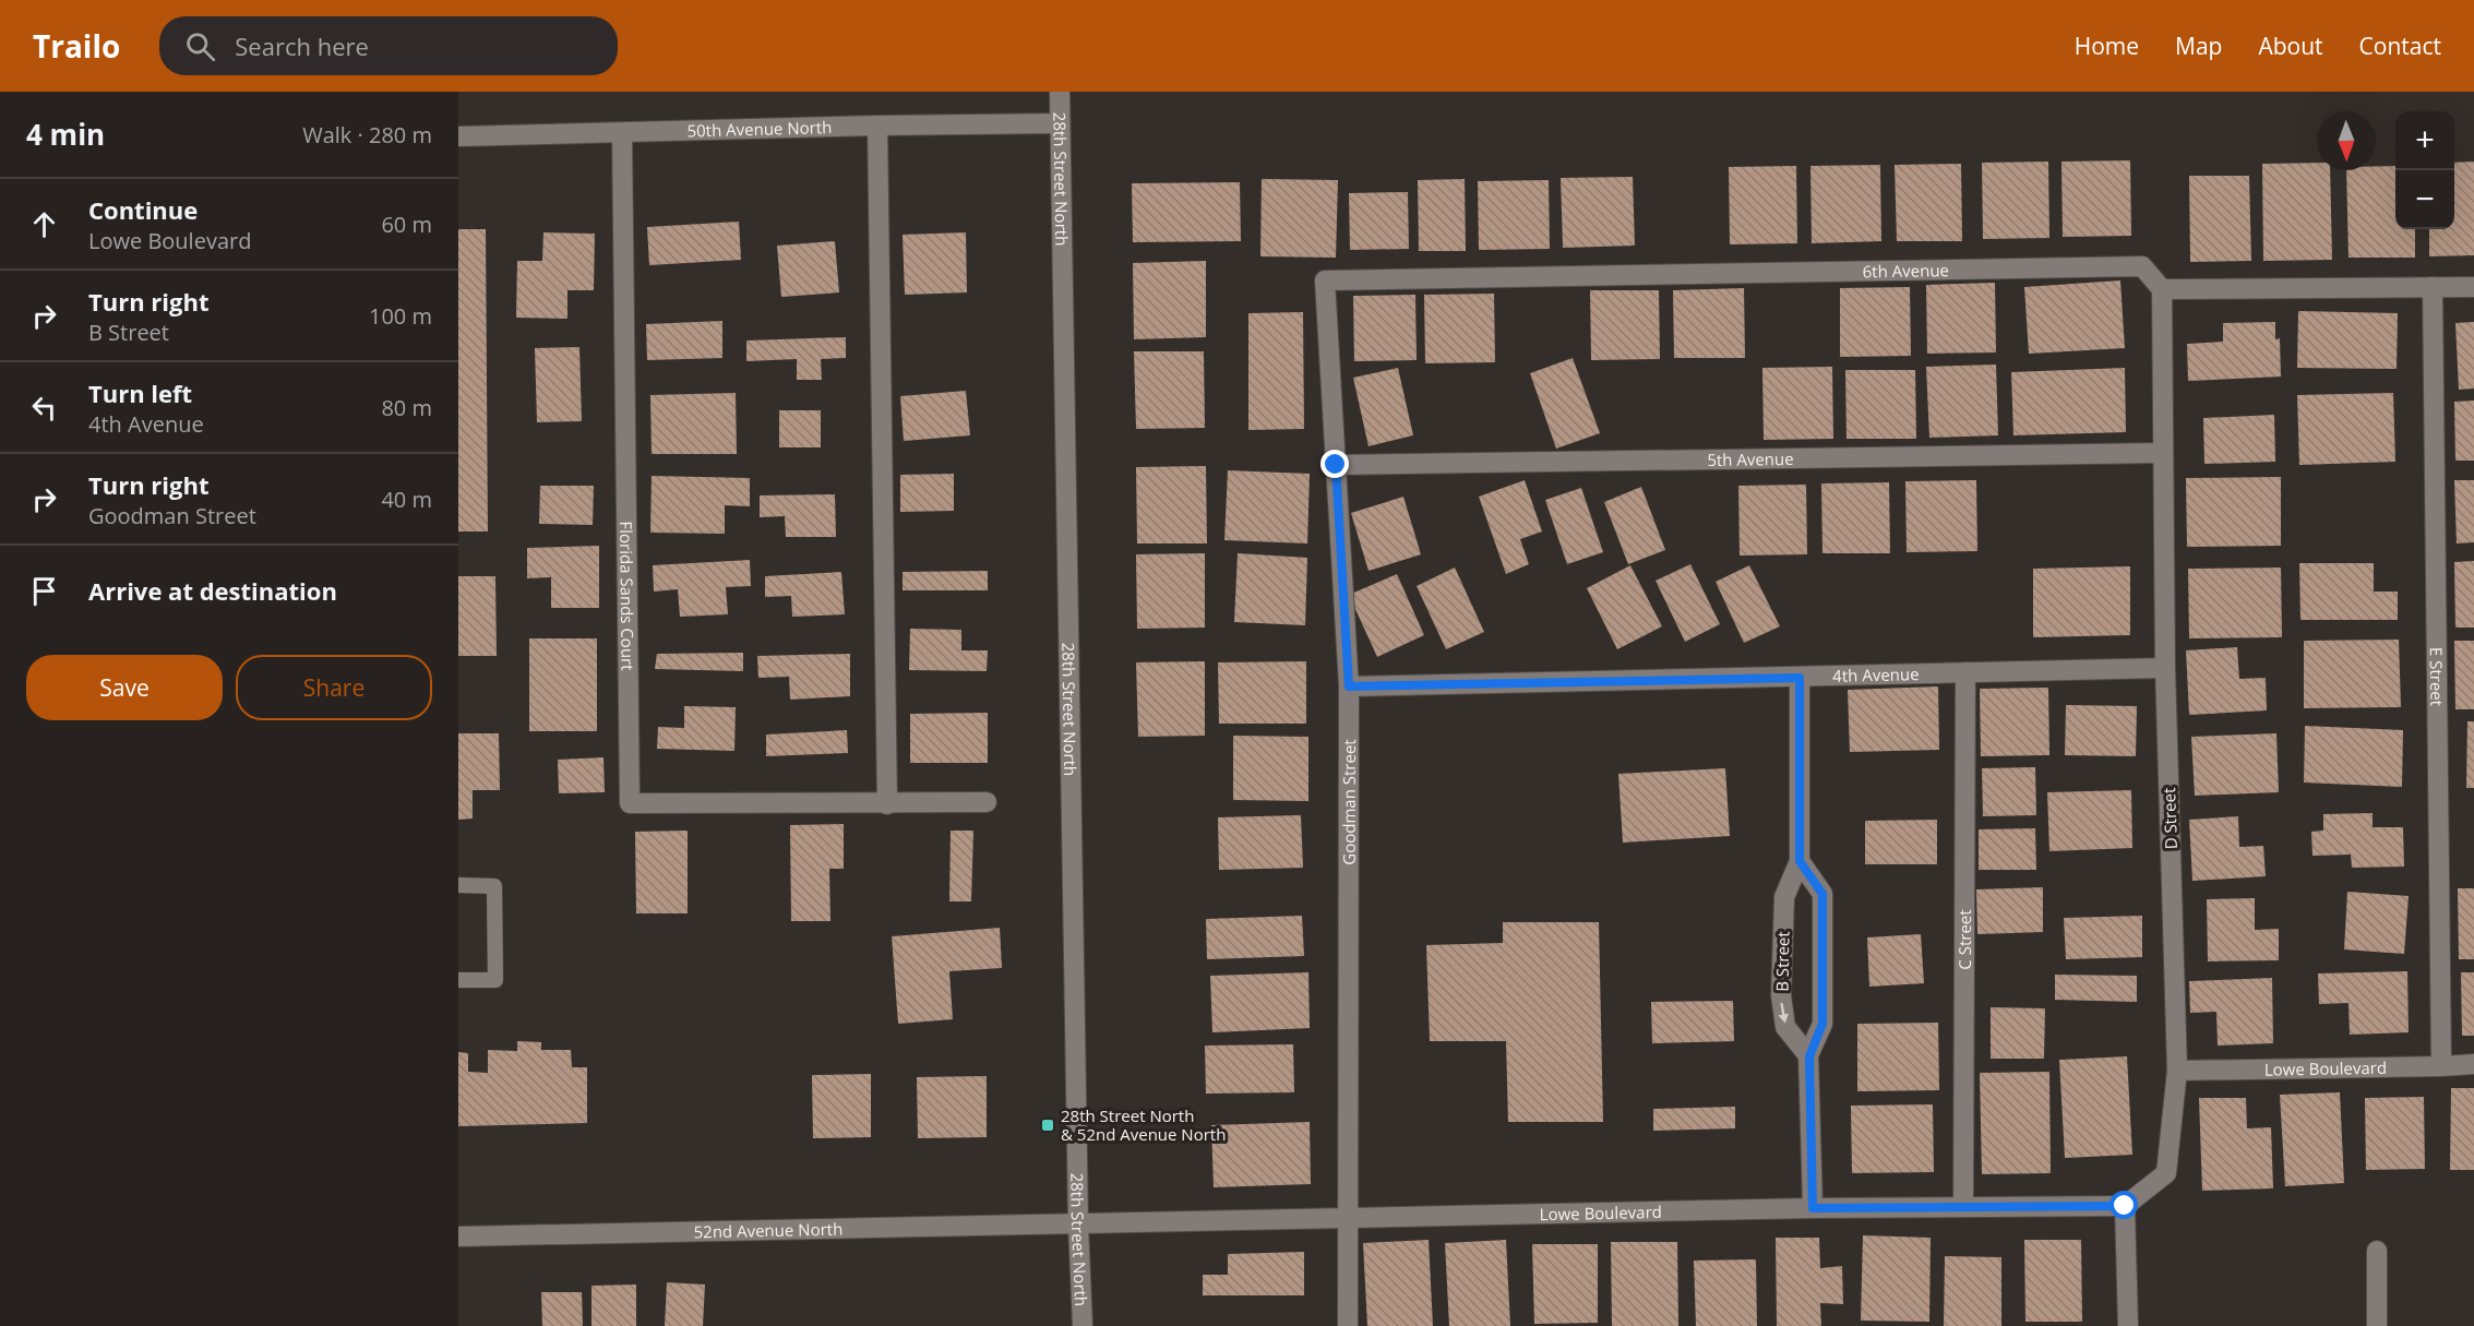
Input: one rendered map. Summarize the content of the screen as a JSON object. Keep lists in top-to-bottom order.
{
  "streets": {
    "street": [
      "50th Avenue North",
      "28th Street North",
      "6th Avenue",
      "5th Avenue",
      "Florida Sands Court",
      "4th Avenue",
      "E Street",
      "Goodman Street",
      "D Street",
      "C Street",
      "B Street",
      "Lowe Boulevard",
      "52nd Avenue North"
    ]
  },
  "crossings": [
    ["50th Avenue North", "28th Street North"],
    ["50th Avenue North", "Florida Sands Court"],
    ["28th Street North", "Lowe Boulevard"],
    ["28th Street North", "52nd Avenue North"],
    ["6th Avenue", "Goodman Street"],
    ["6th Avenue", "D Street"],
    ["5th Avenue", "Goodman Street"],
    ["5th Avenue", "D Street"],
    ["4th Avenue", "Goodman Street"],
    ["4th Avenue", "D Street"],
    ["4th Avenue", "C Street"],
    ["4th Avenue", "B Street"],
    ["E Street", "Lowe Boulevard"],
    ["Goodman Street", "Lowe Boulevard"],
    ["D Street", "Lowe Boulevard"],
    ["C Street", "Lowe Boulevard"],
    ["Lowe Boulevard", "52nd Avenue North"]
  ],
  "places": {
    "transit": ["28th Street North & 52nd Avenue North"]
  },
  "north": "bottom",
  "page": {
    "header": "Trailo",
    "search": "Search here",
    "nav": [
      "Home",
      "Map",
      "About",
      "Contact"
    ],
    "heading": ["4 min", "Walk · 280 m"],
    "map_buttons": ["+", "−"],
    "list": [
      ["Continue", "Lowe Boulevard", "60 m"],
      ["Turn right", "B Street", "100 m"],
      ["Turn left", "4th Avenue", "80 m"],
      ["Turn right", "Goodman Street", "40 m"],
      "Arrive at destination"
    ],
    "buttons": ["Save", "Share"]
  }
}
